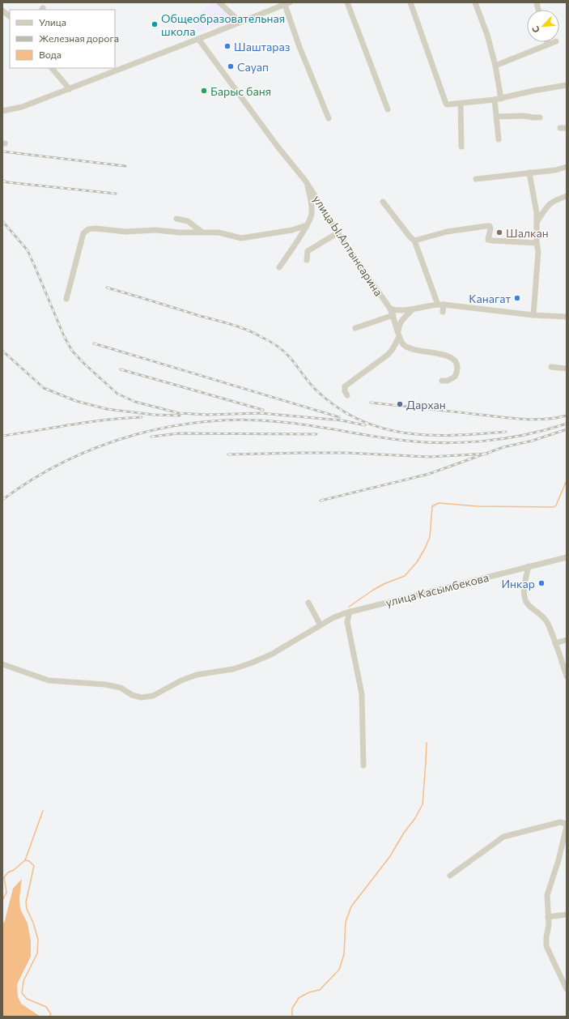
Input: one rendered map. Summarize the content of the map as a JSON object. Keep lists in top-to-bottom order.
{
  "streets": {
    "street": ["улица Ы.Алтынсарина", "улица Касымбекова"]
  },
  "places": [
    "Общеобразовательная школа",
    "Шаштараз",
    "Сауап",
    "Барыс баня",
    "Шалкан",
    "Канагат",
    "Дархан",
    "Инкар"
  ],
  "legend": ["Улица", "Железная дорога", "Вода"],
  "north": "bottom left"
}
